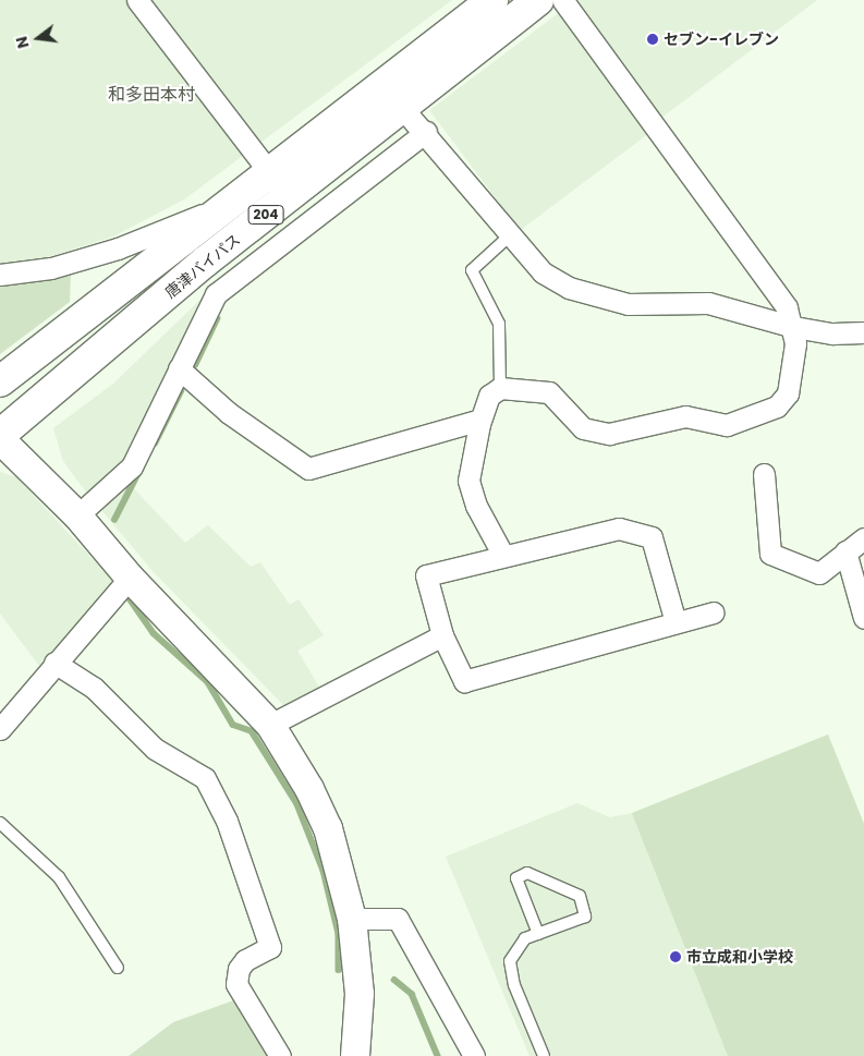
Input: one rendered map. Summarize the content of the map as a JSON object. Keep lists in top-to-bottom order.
{
  "streets": {
    "highway": ["204", "唐津バイパス"]
  },
  "districts": ["和多田本村"],
  "places": ["セブン-イレブン", "市立成和小学校"],
  "north": "left"
}
